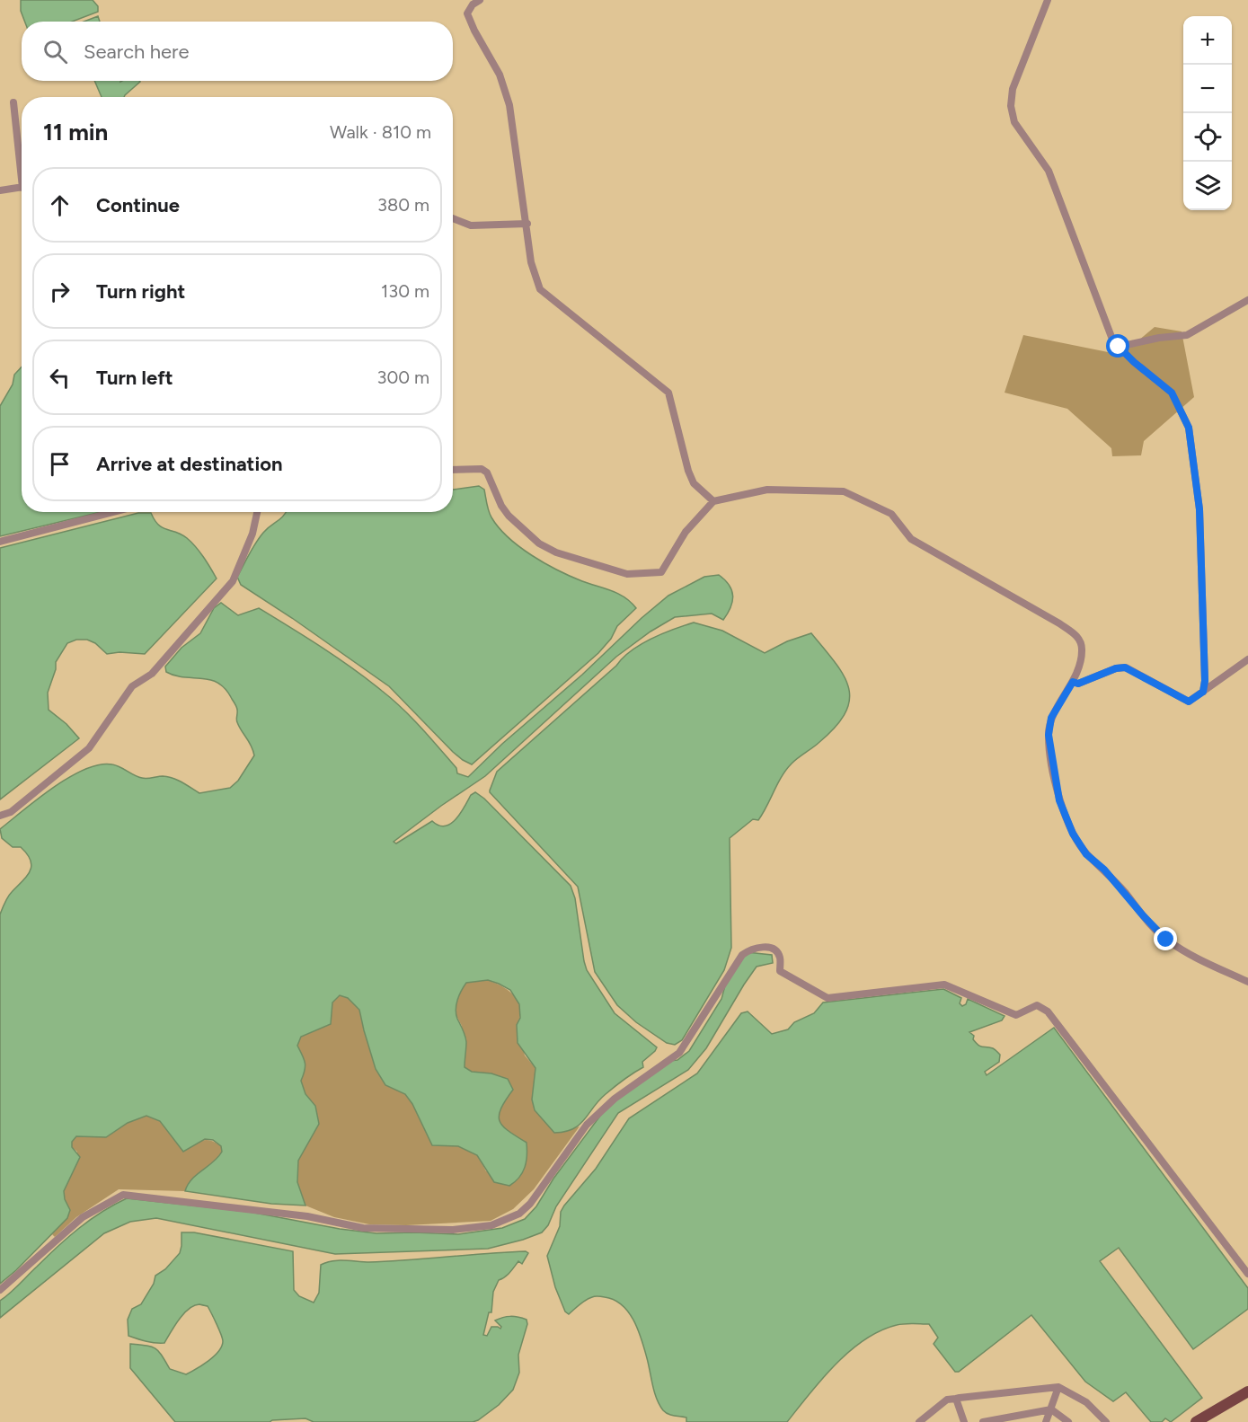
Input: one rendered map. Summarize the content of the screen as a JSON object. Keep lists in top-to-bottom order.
{
  "page": {
    "map_buttons": ["+", "−"],
    "search": "Search here",
    "heading": ["11 min", "Walk · 810 m"],
    "list": [
      ["Continue", "380 m"],
      ["Turn right", "130 m"],
      ["Turn left", "300 m"],
      "Arrive at destination"
    ]
  }
}
